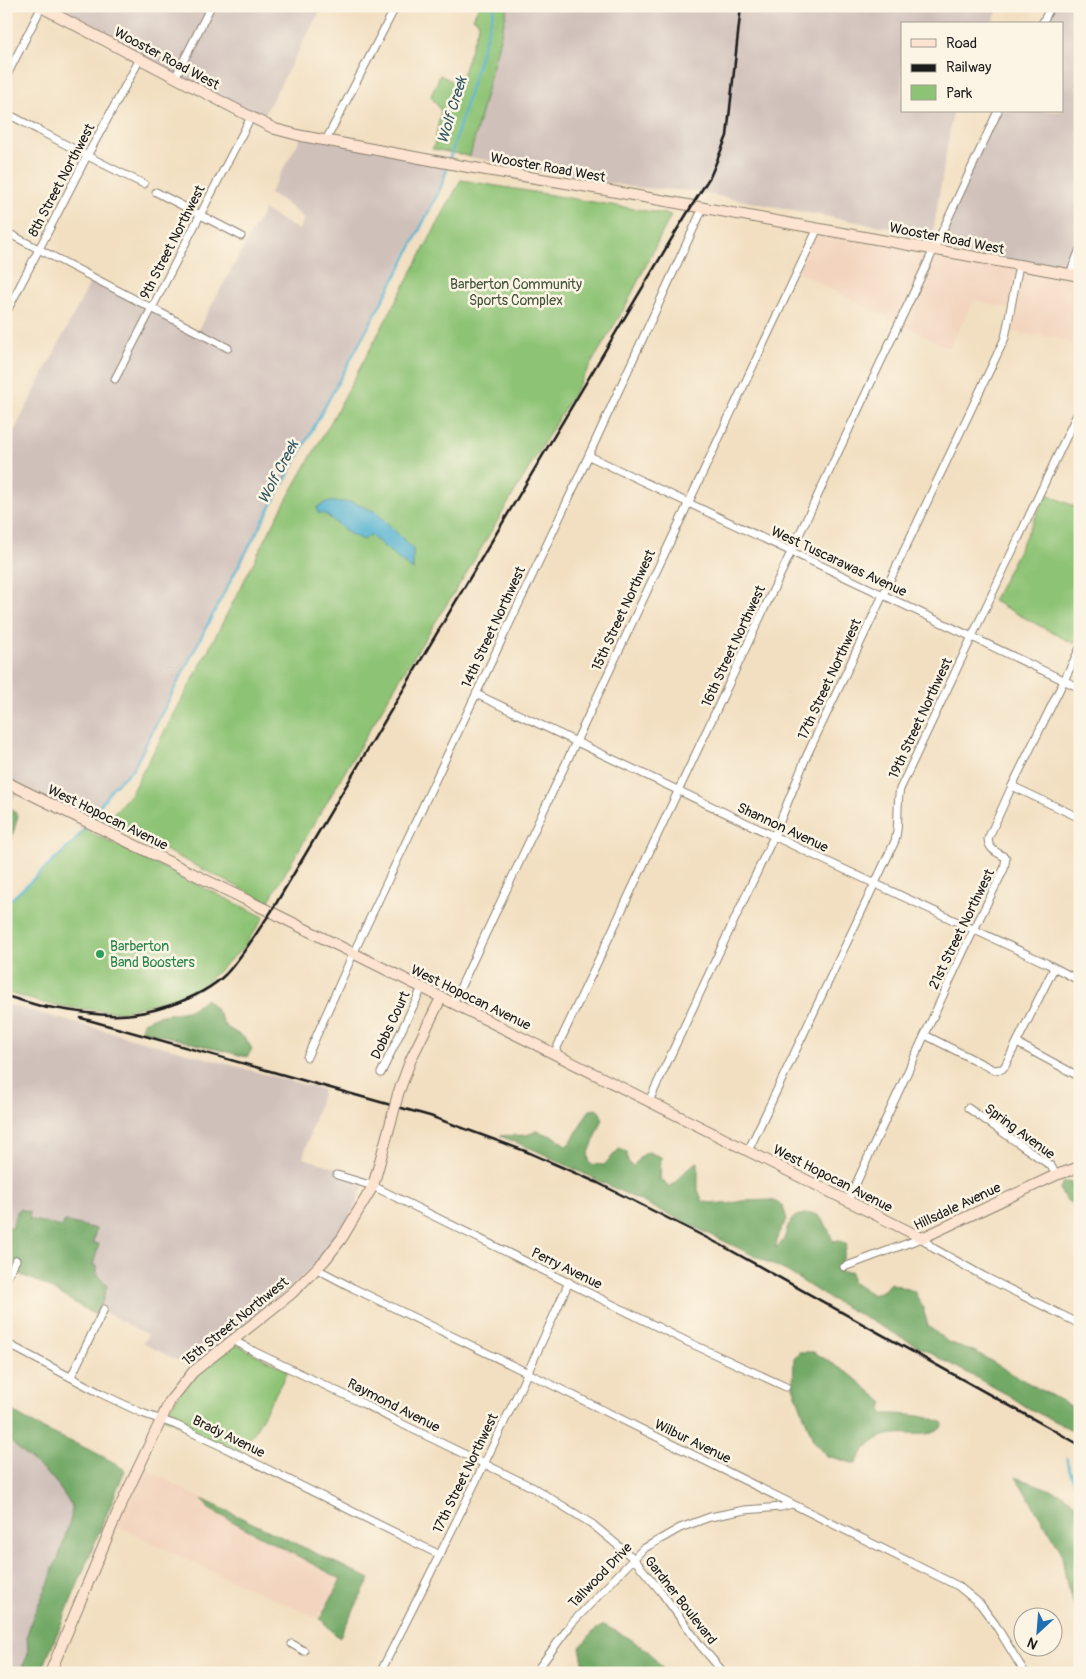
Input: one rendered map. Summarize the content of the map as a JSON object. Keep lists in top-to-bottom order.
{
  "streets": {
    "street": [
      "Wooster Road West",
      "8th Street Northwest",
      "9th Street Northwest",
      "West Tuscarawas Avenue",
      "15th Street Northwest",
      "14th Street Northwest",
      "16th Street Northwest",
      "17th Street Northwest",
      "19th Street Northwest",
      "West Hopocan Avenue",
      "Shannon Avenue",
      "21st Street Northwest",
      "Dobbs Court",
      "Spring Avenue",
      "Hillsdale Avenue",
      "Perry Avenue",
      "Raymond Avenue",
      "Brady Avenue",
      "Wilbur Avenue",
      "Tallwood Drive",
      "Gardner Boulevard"
    ]
  },
  "crossings": [
    ["Wooster Road West", "8th Street Northwest"],
    ["Wooster Road West", "9th Street Northwest"],
    ["Wooster Road West", "15th Street Northwest"],
    ["Wooster Road West", "14th Street Northwest"],
    ["Wooster Road West", "16th Street Northwest"],
    ["Wooster Road West", "17th Street Northwest"],
    ["West Tuscarawas Avenue", "15th Street Northwest"],
    ["West Tuscarawas Avenue", "14th Street Northwest"],
    ["West Tuscarawas Avenue", "16th Street Northwest"],
    ["West Tuscarawas Avenue", "17th Street Northwest"],
    ["West Tuscarawas Avenue", "19th Street Northwest"],
    ["West Tuscarawas Avenue", "21st Street Northwest"],
    ["15th Street Northwest", "West Hopocan Avenue"],
    ["15th Street Northwest", "Shannon Avenue"],
    ["15th Street Northwest", "Perry Avenue"],
    ["15th Street Northwest", "Raymond Avenue"],
    ["15th Street Northwest", "Brady Avenue"],
    ["15th Street Northwest", "Wilbur Avenue"],
    ["14th Street Northwest", "West Hopocan Avenue"],
    ["14th Street Northwest", "Shannon Avenue"],
    ["16th Street Northwest", "West Hopocan Avenue"],
    ["16th Street Northwest", "Shannon Avenue"],
    ["17th Street Northwest", "West Hopocan Avenue"],
    ["17th Street Northwest", "Shannon Avenue"],
    ["17th Street Northwest", "Perry Avenue"],
    ["17th Street Northwest", "Raymond Avenue"],
    ["17th Street Northwest", "Brady Avenue"],
    ["17th Street Northwest", "Wilbur Avenue"],
    ["19th Street Northwest", "West Hopocan Avenue"],
    ["19th Street Northwest", "Shannon Avenue"],
    ["West Hopocan Avenue", "21st Street Northwest"],
    ["West Hopocan Avenue", "Dobbs Court"],
    ["West Hopocan Avenue", "Hillsdale Avenue"],
    ["Shannon Avenue", "21st Street Northwest"],
    ["Spring Avenue", "Hillsdale Avenue"],
    ["Raymond Avenue", "Gardner Boulevard"],
    ["Wilbur Avenue", "Tallwood Drive"],
    ["Tallwood Drive", "Gardner Boulevard"]
  ],
  "water": ["Wolf Creek"],
  "parks": ["Barberton Community Sports Complex"],
  "places": ["Barberton Band Boosters"],
  "legend": ["Road", "Railway", "Park"],
  "north": "bottom left"
}
